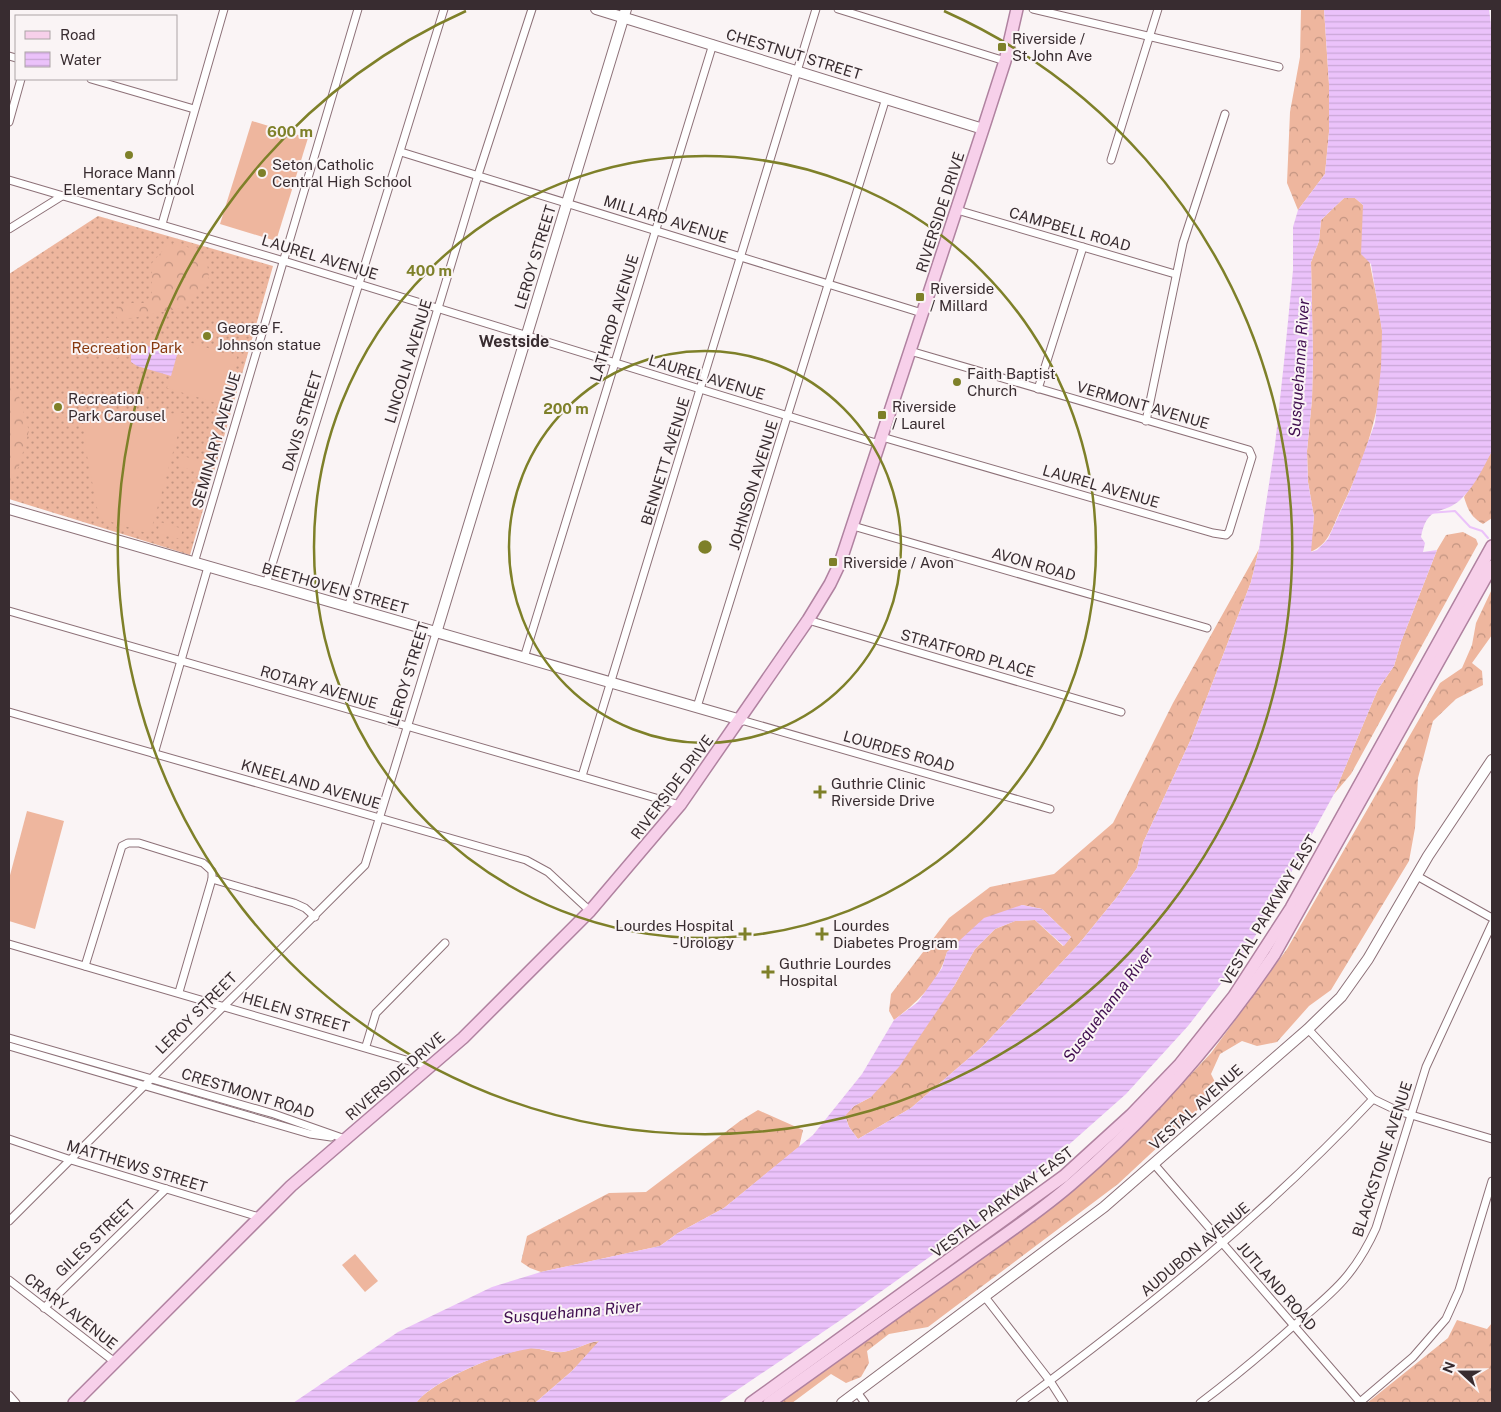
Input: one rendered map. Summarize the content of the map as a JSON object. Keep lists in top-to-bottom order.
{
  "streets": {
    "main road": ["RIVERSIDE DRIVE", "VESTAL PARKWAY EAST"],
    "street": [
      "CHESTNUT STREET",
      "MILLARD AVENUE",
      "CAMPBELL ROAD",
      "LAUREL AVENUE",
      "LEROY STREET",
      "LATHROP AVENUE",
      "LINCOLN AVENUE",
      "VERMONT AVENUE",
      "DAVIS STREET",
      "SEMINARY AVENUE",
      "BENNETT AVENUE",
      "JOHNSON AVENUE",
      "AVON ROAD",
      "BEETHOVEN STREET",
      "STRATFORD PLACE",
      "ROTARY AVENUE",
      "LOURDES ROAD",
      "KNEELAND AVENUE",
      "HELEN STREET",
      "CRESTMONT ROAD",
      "VESTAL AVENUE",
      "BLACKSTONE AVENUE",
      "MATTHEWS STREET",
      "GILES STREET",
      "AUDUBON AVENUE",
      "JUTLAND ROAD",
      "CRARY AVENUE"
    ]
  },
  "crossings": [
    ["CHESTNUT STREET", "RIVERSIDE DRIVE"],
    ["CHESTNUT STREET", "LEROY STREET"],
    ["CHESTNUT STREET", "LATHROP AVENUE"],
    ["CHESTNUT STREET", "BENNETT AVENUE"],
    ["CHESTNUT STREET", "JOHNSON AVENUE"],
    ["RIVERSIDE DRIVE", "MILLARD AVENUE"],
    ["RIVERSIDE DRIVE", "CAMPBELL ROAD"],
    ["RIVERSIDE DRIVE", "LAUREL AVENUE"],
    ["RIVERSIDE DRIVE", "VERMONT AVENUE"],
    ["RIVERSIDE DRIVE", "AVON ROAD"],
    ["RIVERSIDE DRIVE", "BEETHOVEN STREET"],
    ["RIVERSIDE DRIVE", "STRATFORD PLACE"],
    ["RIVERSIDE DRIVE", "ROTARY AVENUE"],
    ["RIVERSIDE DRIVE", "LOURDES ROAD"],
    ["RIVERSIDE DRIVE", "KNEELAND AVENUE"],
    ["RIVERSIDE DRIVE", "HELEN STREET"],
    ["RIVERSIDE DRIVE", "CRESTMONT ROAD"],
    ["RIVERSIDE DRIVE", "MATTHEWS STREET"],
    ["RIVERSIDE DRIVE", "CRARY AVENUE"],
    ["MILLARD AVENUE", "LEROY STREET"],
    ["MILLARD AVENUE", "LATHROP AVENUE"],
    ["MILLARD AVENUE", "LINCOLN AVENUE"],
    ["MILLARD AVENUE", "DAVIS STREET"],
    ["MILLARD AVENUE", "BENNETT AVENUE"],
    ["MILLARD AVENUE", "JOHNSON AVENUE"],
    ["LAUREL AVENUE", "LEROY STREET"],
    ["LAUREL AVENUE", "LATHROP AVENUE"],
    ["LAUREL AVENUE", "LINCOLN AVENUE"],
    ["LAUREL AVENUE", "VERMONT AVENUE"],
    ["LAUREL AVENUE", "DAVIS STREET"],
    ["LAUREL AVENUE", "SEMINARY AVENUE"],
    ["LAUREL AVENUE", "BENNETT AVENUE"],
    ["LAUREL AVENUE", "JOHNSON AVENUE"],
    ["LEROY STREET", "BEETHOVEN STREET"],
    ["LEROY STREET", "ROTARY AVENUE"],
    ["LEROY STREET", "KNEELAND AVENUE"],
    ["LEROY STREET", "HELEN STREET"],
    ["LEROY STREET", "CRESTMONT ROAD"],
    ["LEROY STREET", "MATTHEWS STREET"],
    ["LATHROP AVENUE", "BEETHOVEN STREET"],
    ["LINCOLN AVENUE", "BEETHOVEN STREET"],
    ["DAVIS STREET", "BEETHOVEN STREET"],
    ["SEMINARY AVENUE", "BEETHOVEN STREET"],
    ["BENNETT AVENUE", "BEETHOVEN STREET"],
    ["BENNETT AVENUE", "ROTARY AVENUE"],
    ["JOHNSON AVENUE", "BEETHOVEN STREET"],
    ["BEETHOVEN STREET", "LOURDES ROAD"],
    ["VESTAL AVENUE", "JUTLAND ROAD"],
    ["BLACKSTONE AVENUE", "JUTLAND ROAD"],
    ["MATTHEWS STREET", "GILES STREET"],
    ["GILES STREET", "CRARY AVENUE"],
    ["AUDUBON AVENUE", "JUTLAND ROAD"]
  ],
  "districts": ["Westside"],
  "water": ["Susquehanna River"],
  "parks": ["Recreation Park"],
  "places": {
    "transit": [
      "Riverside / St John Ave",
      "Riverside / Millard",
      "Riverside / Laurel",
      "Riverside / Avon"
    ],
    "other": [
      "Horace Mann Elementary School",
      "Seton Catholic Central High School",
      "George F. Johnson statue",
      "Faith Baptist Church",
      "Recreation Park Carousel"
    ],
    "health": [
      "Guthrie Clinic Riverside Drive",
      "Lourdes Hospital - Urology",
      "Lourdes Diabetes Program",
      "Guthrie Lourdes Hospital"
    ]
  },
  "legend": ["Road", "Water"],
  "north": "left",
  "rings": ["600 m", "400 m", "200 m"]
}
